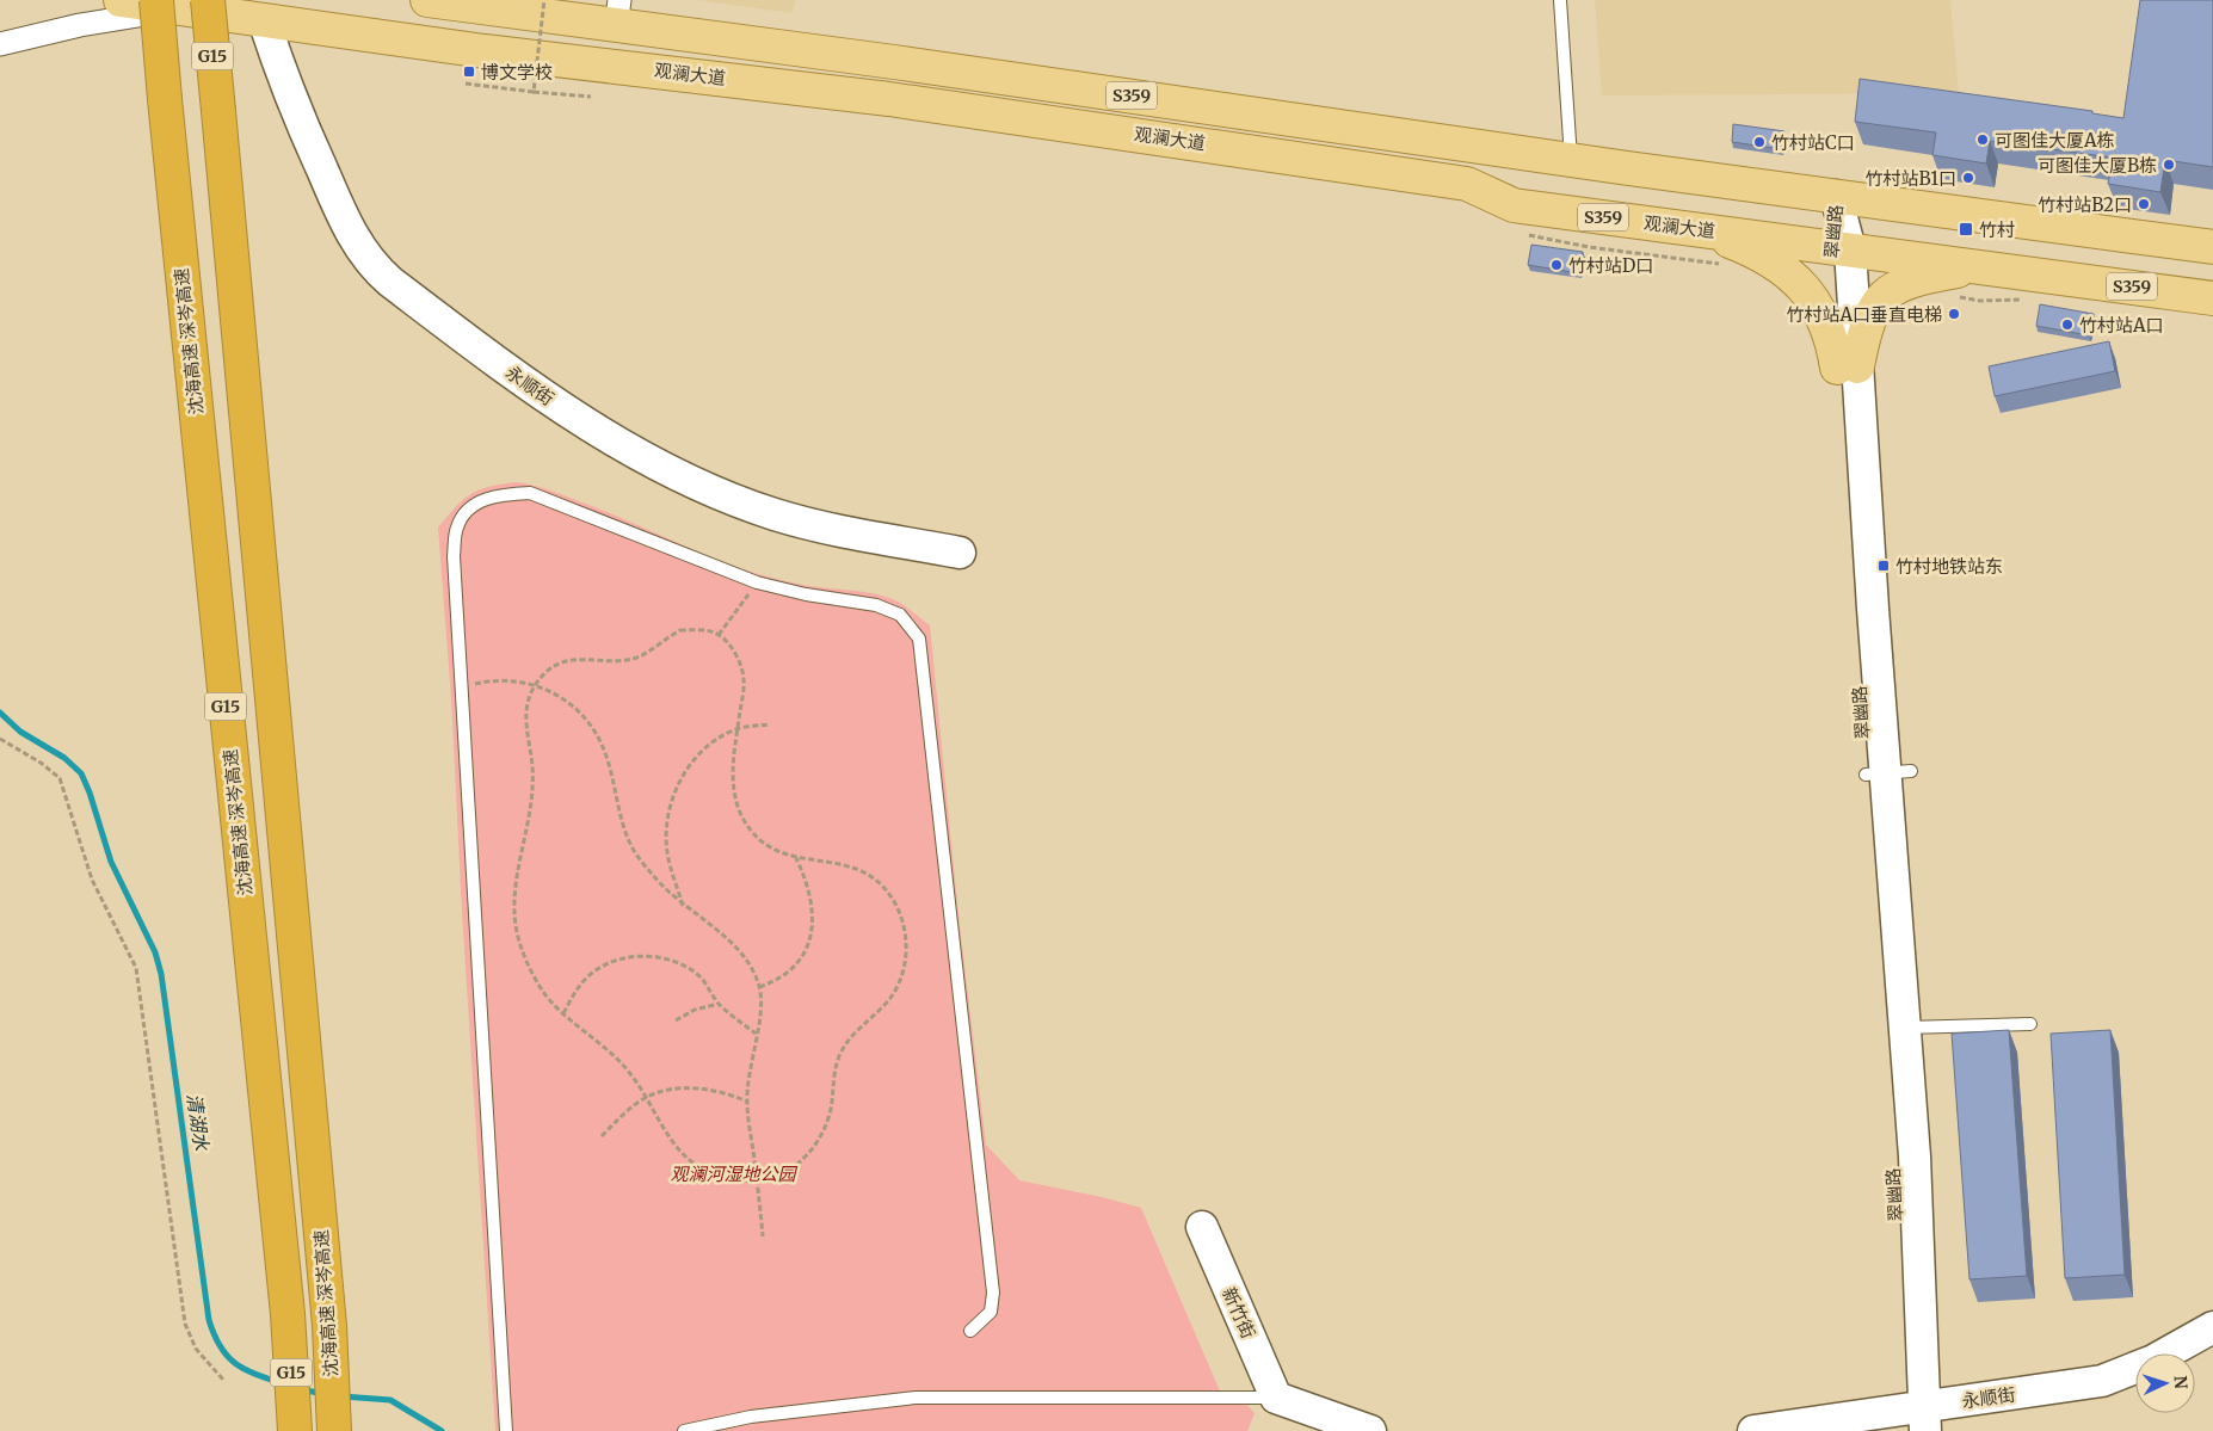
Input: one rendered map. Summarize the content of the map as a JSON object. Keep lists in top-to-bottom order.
{
  "streets": {
    "highway": ["G15", "沈海高速 深岑高速"],
    "main road": [
      "观澜大道",
      "S359",
      "翠幽路",
      "永顺街",
      "新竹街"
    ]
  },
  "crossings": [
    ["观澜大道", "翠幽路"],
    ["观澜大道", "沈海高速 深岑高速"],
    ["观澜大道", "永顺街"],
    ["翠幽路", "永顺街"]
  ],
  "water": ["清湖水"],
  "parks": ["观澜河湿地公园"],
  "places": {
    "transit": ["博文学校", "竹村", "竹村地铁站东"],
    "other": [
      "可图佳大厦A栋",
      "竹村站C口",
      "可图佳大厦B栋",
      "竹村站B1口",
      "竹村站B2口",
      "竹村站D口",
      "竹村站A口垂直电梯",
      "竹村站A口"
    ]
  },
  "north": "right"
}
